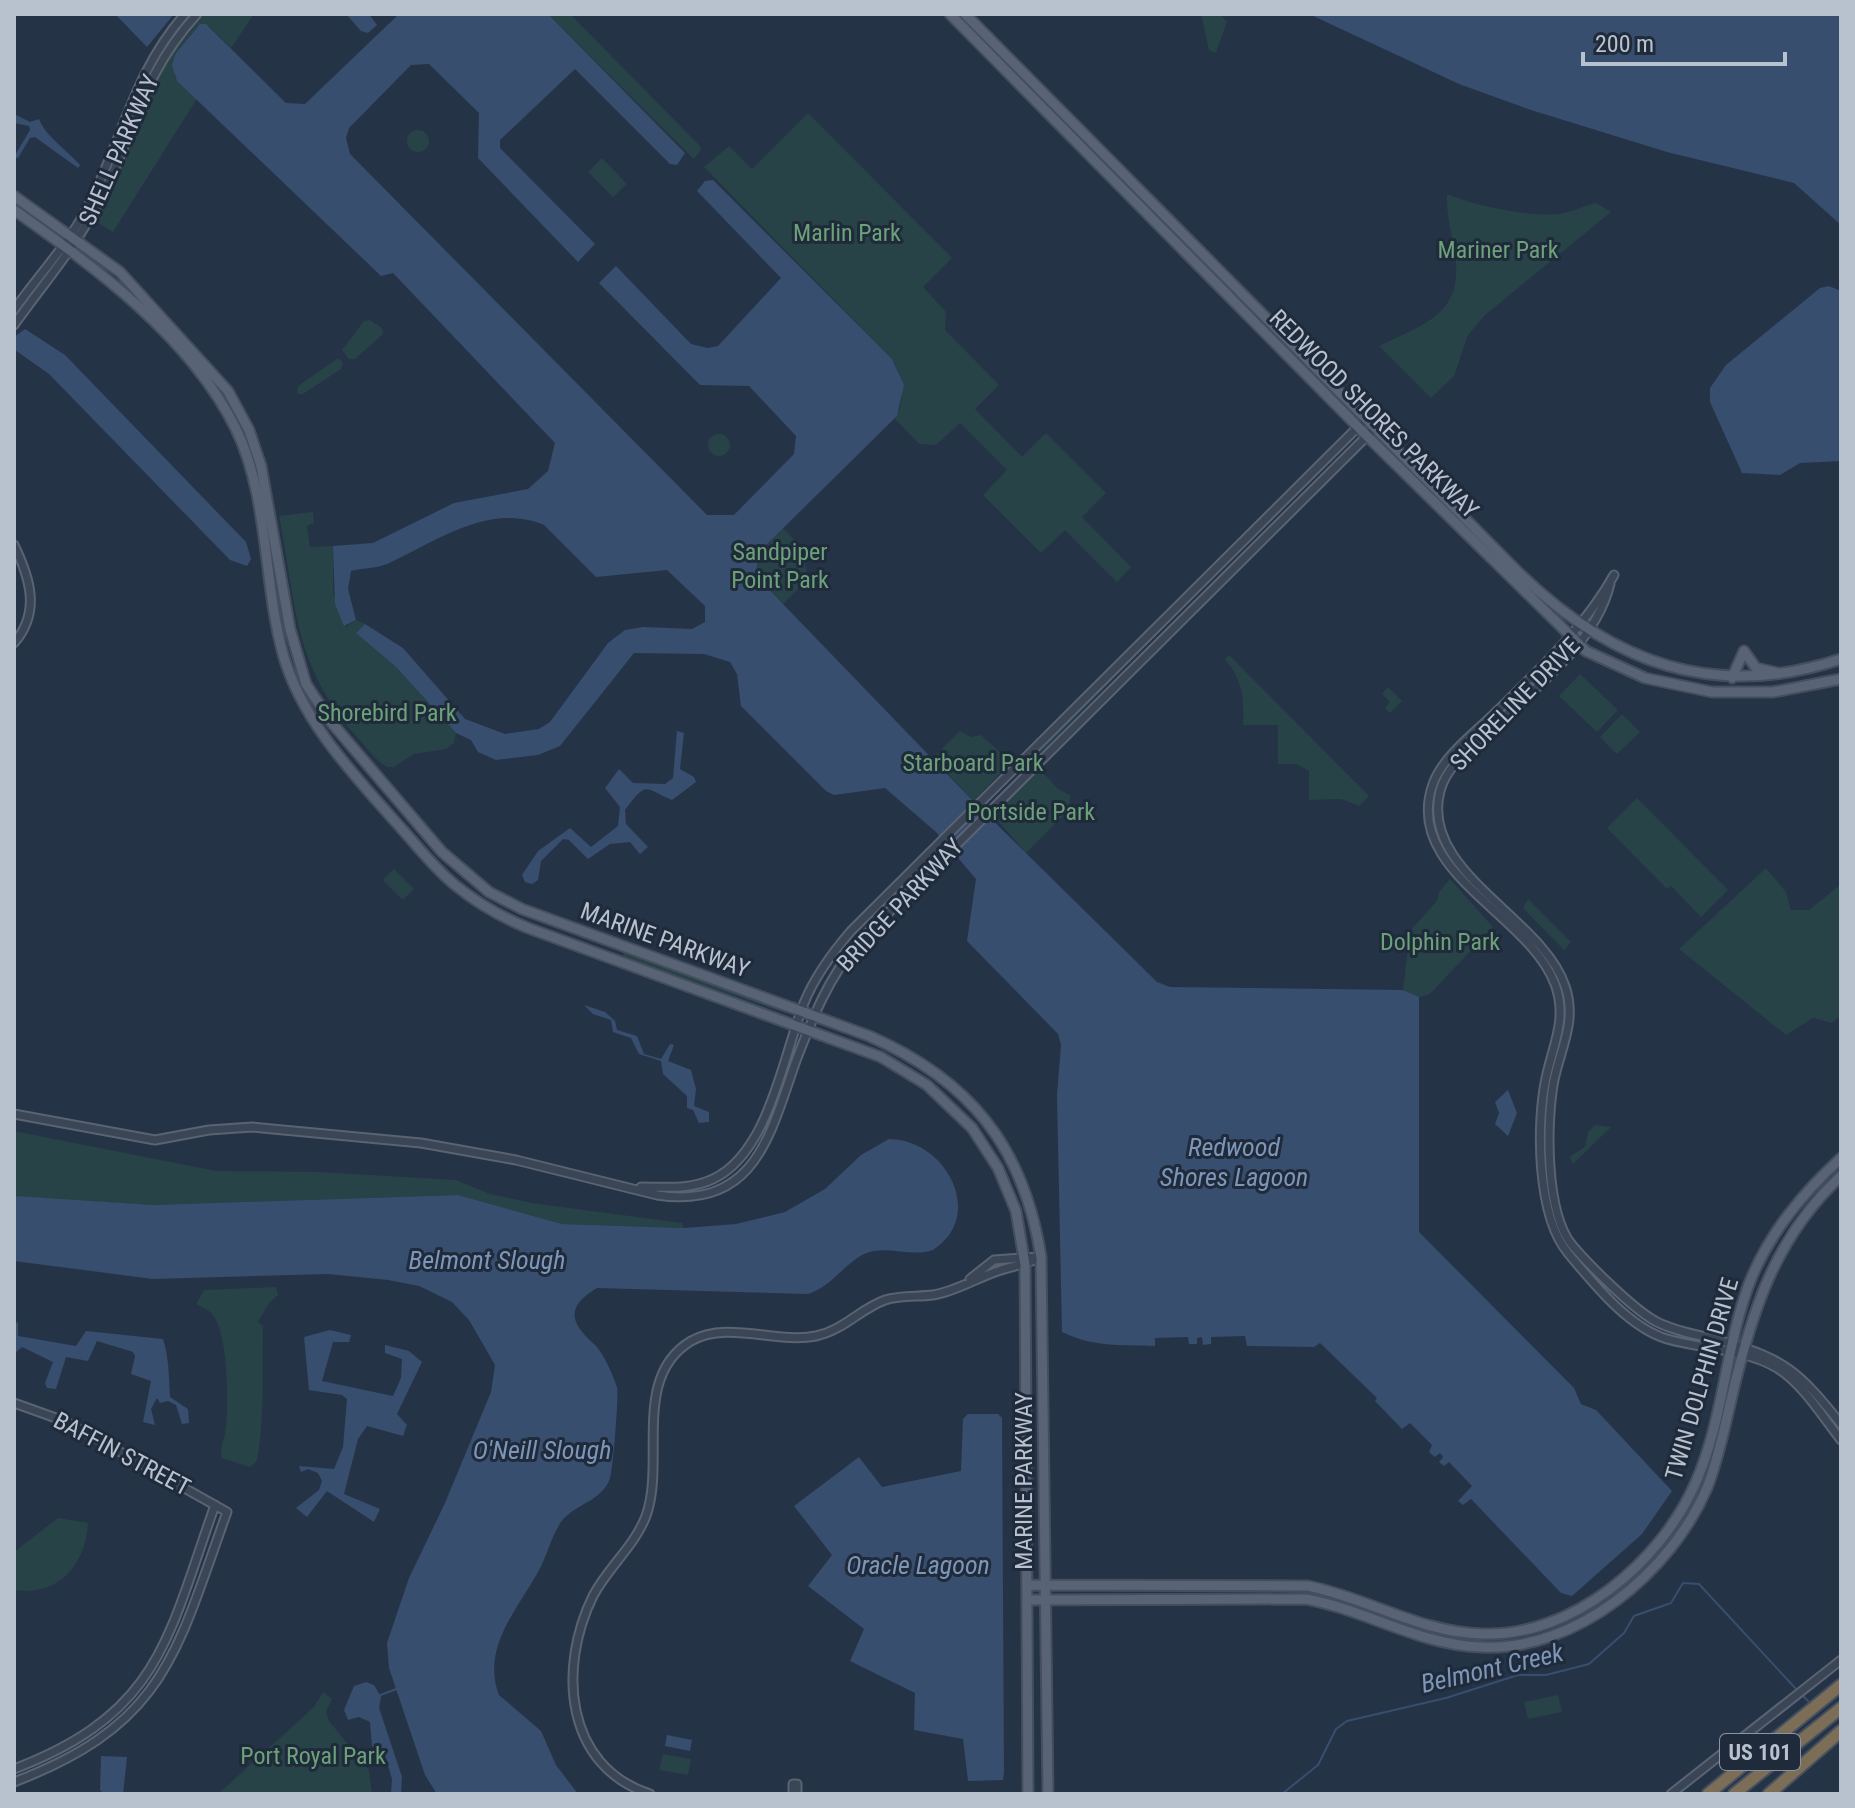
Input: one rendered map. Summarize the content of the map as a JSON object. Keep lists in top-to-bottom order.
{
  "streets": {
    "highway": ["US 101"],
    "main road": ["REDWOOD SHORES PARKWAY", "MARINE PARKWAY", "TWIN DOLPHIN DRIVE"],
    "street": [
      "SHELL PARKWAY",
      "SHORELINE DRIVE",
      "BRIDGE PARKWAY",
      "BAFFIN STREET"
    ]
  },
  "crossings": [
    ["SHELL PARKWAY", "MARINE PARKWAY"],
    ["REDWOOD SHORES PARKWAY", "SHORELINE DRIVE"],
    ["REDWOOD SHORES PARKWAY", "BRIDGE PARKWAY"],
    ["SHORELINE DRIVE", "TWIN DOLPHIN DRIVE"],
    ["BRIDGE PARKWAY", "MARINE PARKWAY"],
    ["MARINE PARKWAY", "TWIN DOLPHIN DRIVE"]
  ],
  "water": [
    "Redwood Shores Lagoon",
    "Belmont Slough",
    "O'Neill Slough",
    "Oracle Lagoon",
    "Belmont Creek"
  ],
  "parks": [
    "Marlin Park",
    "Mariner Park",
    "Sandpiper Point Park",
    "Shorebird Park",
    "Starboard Park",
    "Portside Park",
    "Dolphin Park",
    "Port Royal Park"
  ],
  "scale_bar": "200 m"
}
